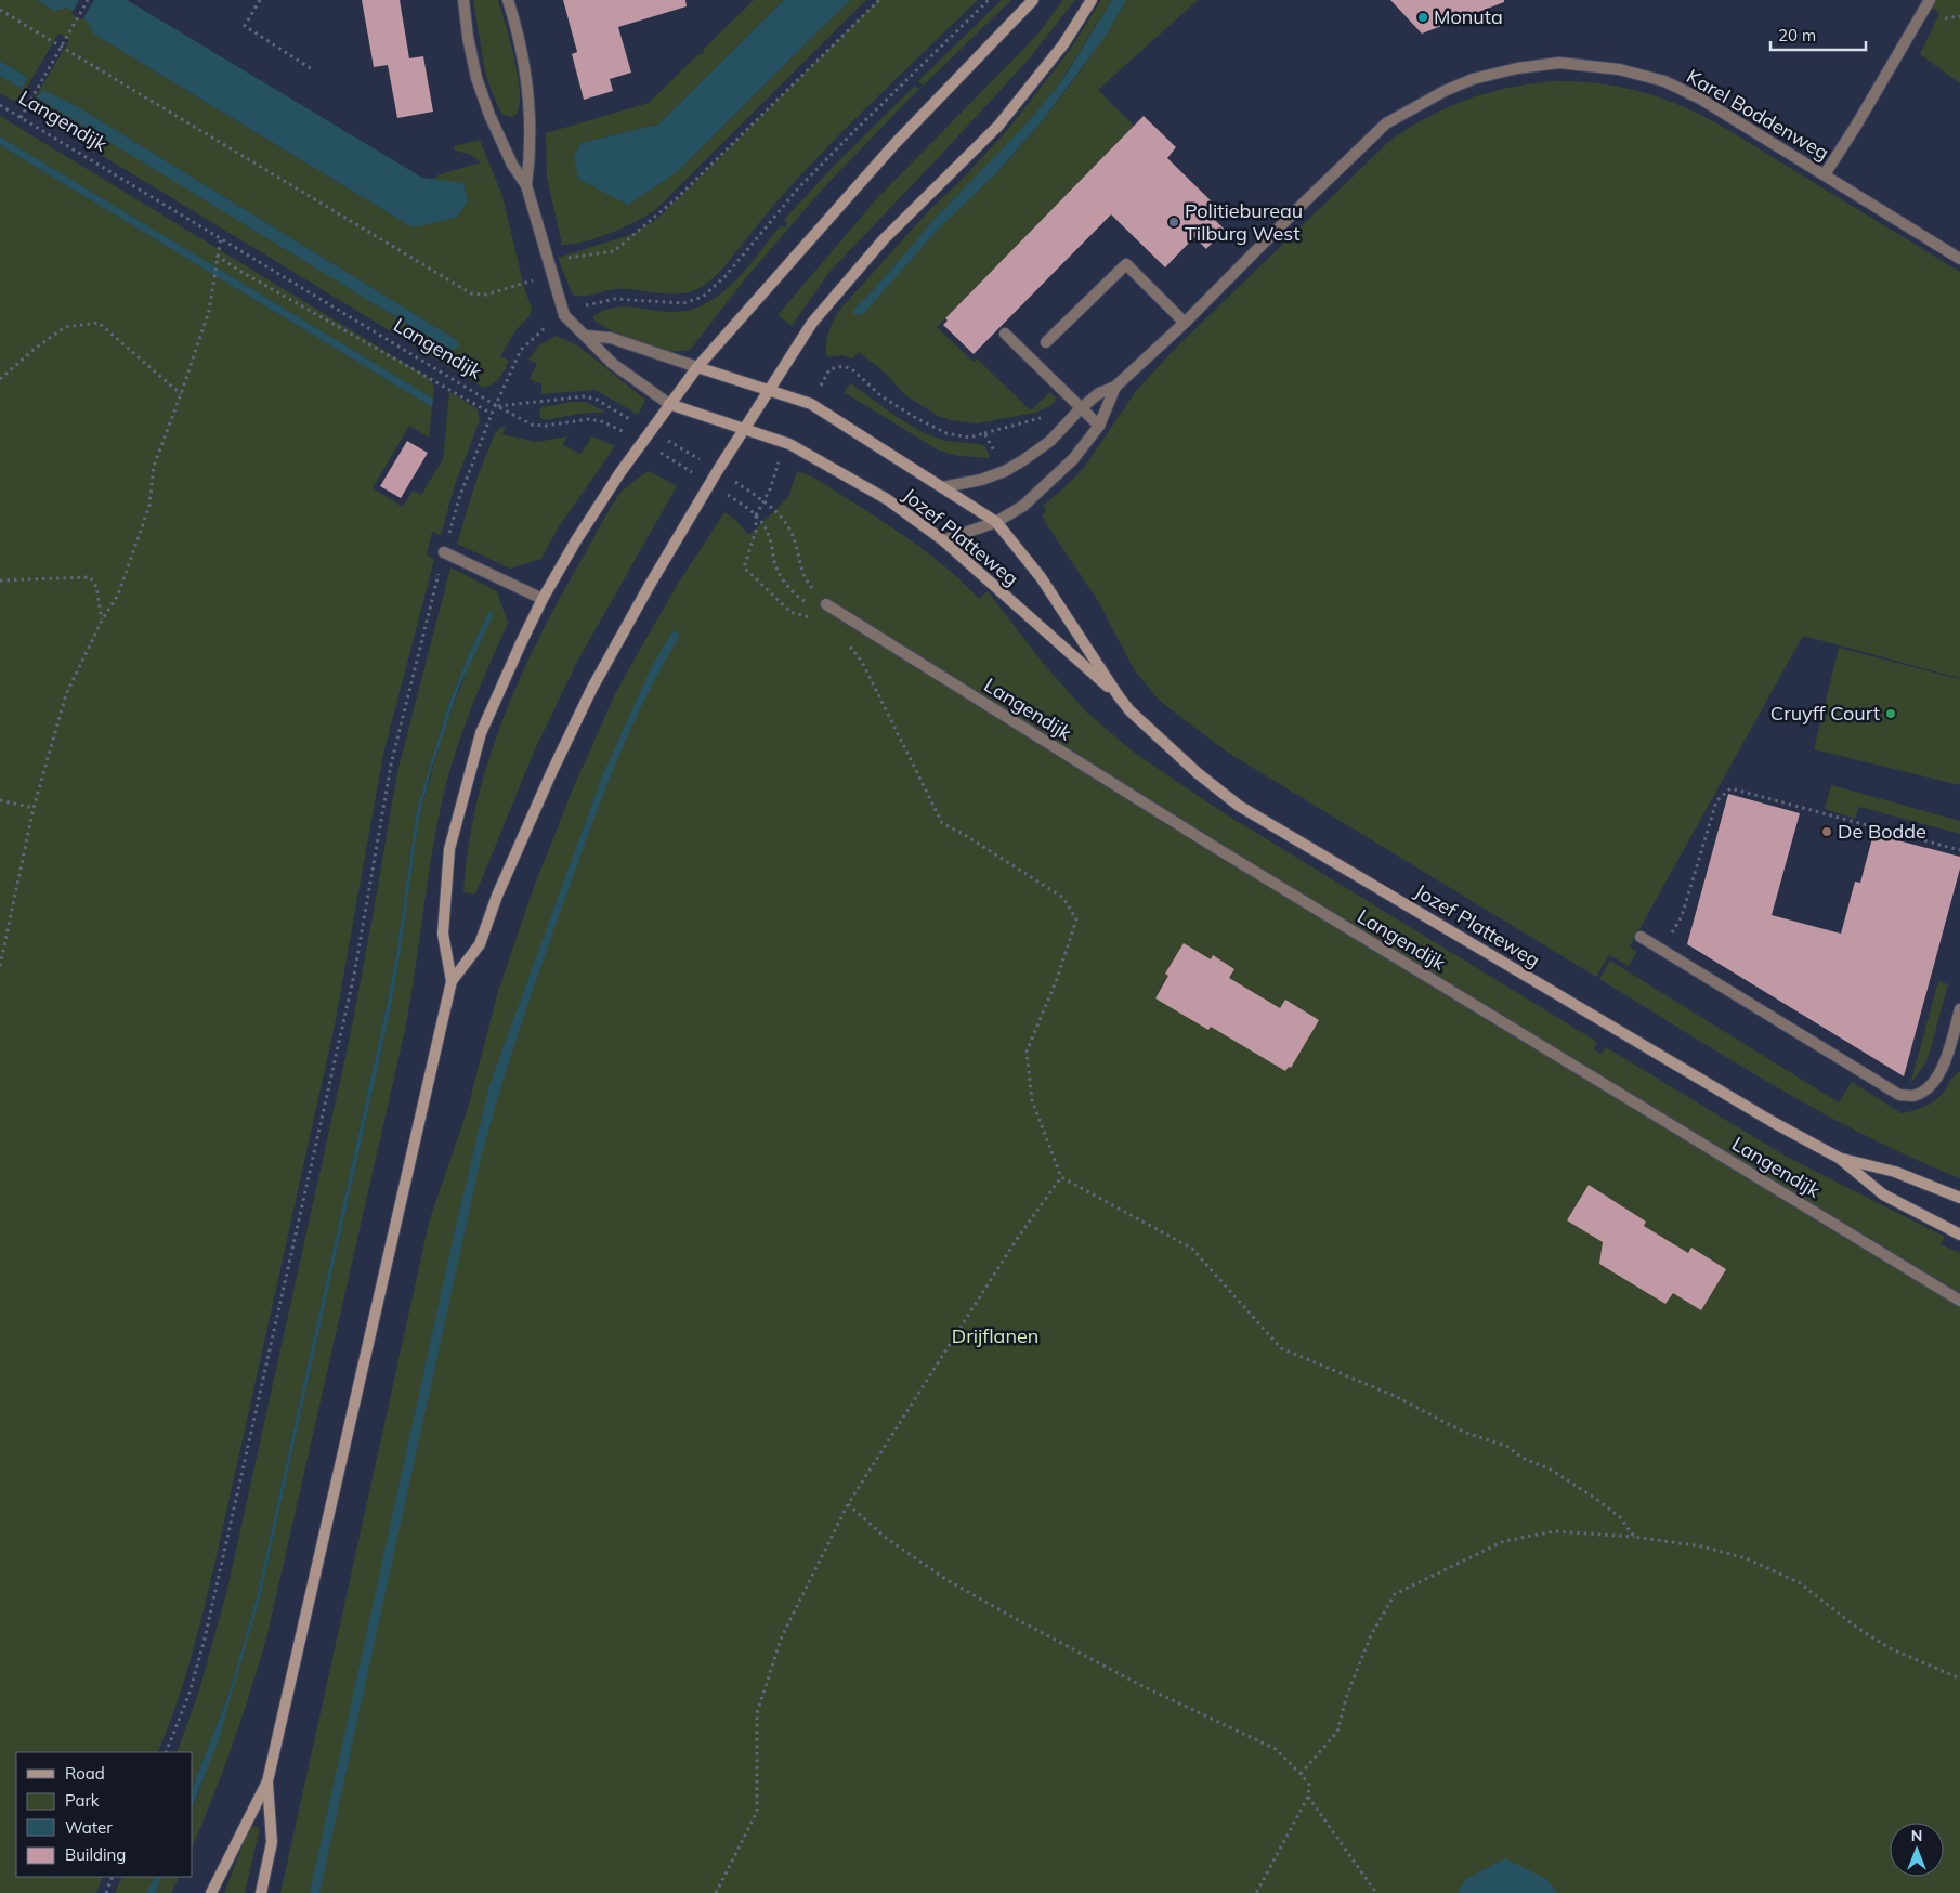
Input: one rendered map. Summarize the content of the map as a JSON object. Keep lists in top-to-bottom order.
{
  "streets": {
    "main road": ["Jozef Platteweg"],
    "street": ["Karel Boddenweg", "Langendijk"]
  },
  "crossings": [
    ["Karel Boddenweg", "Jozef Platteweg"]
  ],
  "parks": ["Drijflanen"],
  "places": [
    "Monuta",
    "Politiebureau Tilburg West",
    "Cruyff Court",
    "De Bodde"
  ],
  "legend": [
    "Road",
    "Park",
    "Water",
    "Building"
  ],
  "scale_bar": "20 m",
  "north": "top"
}
